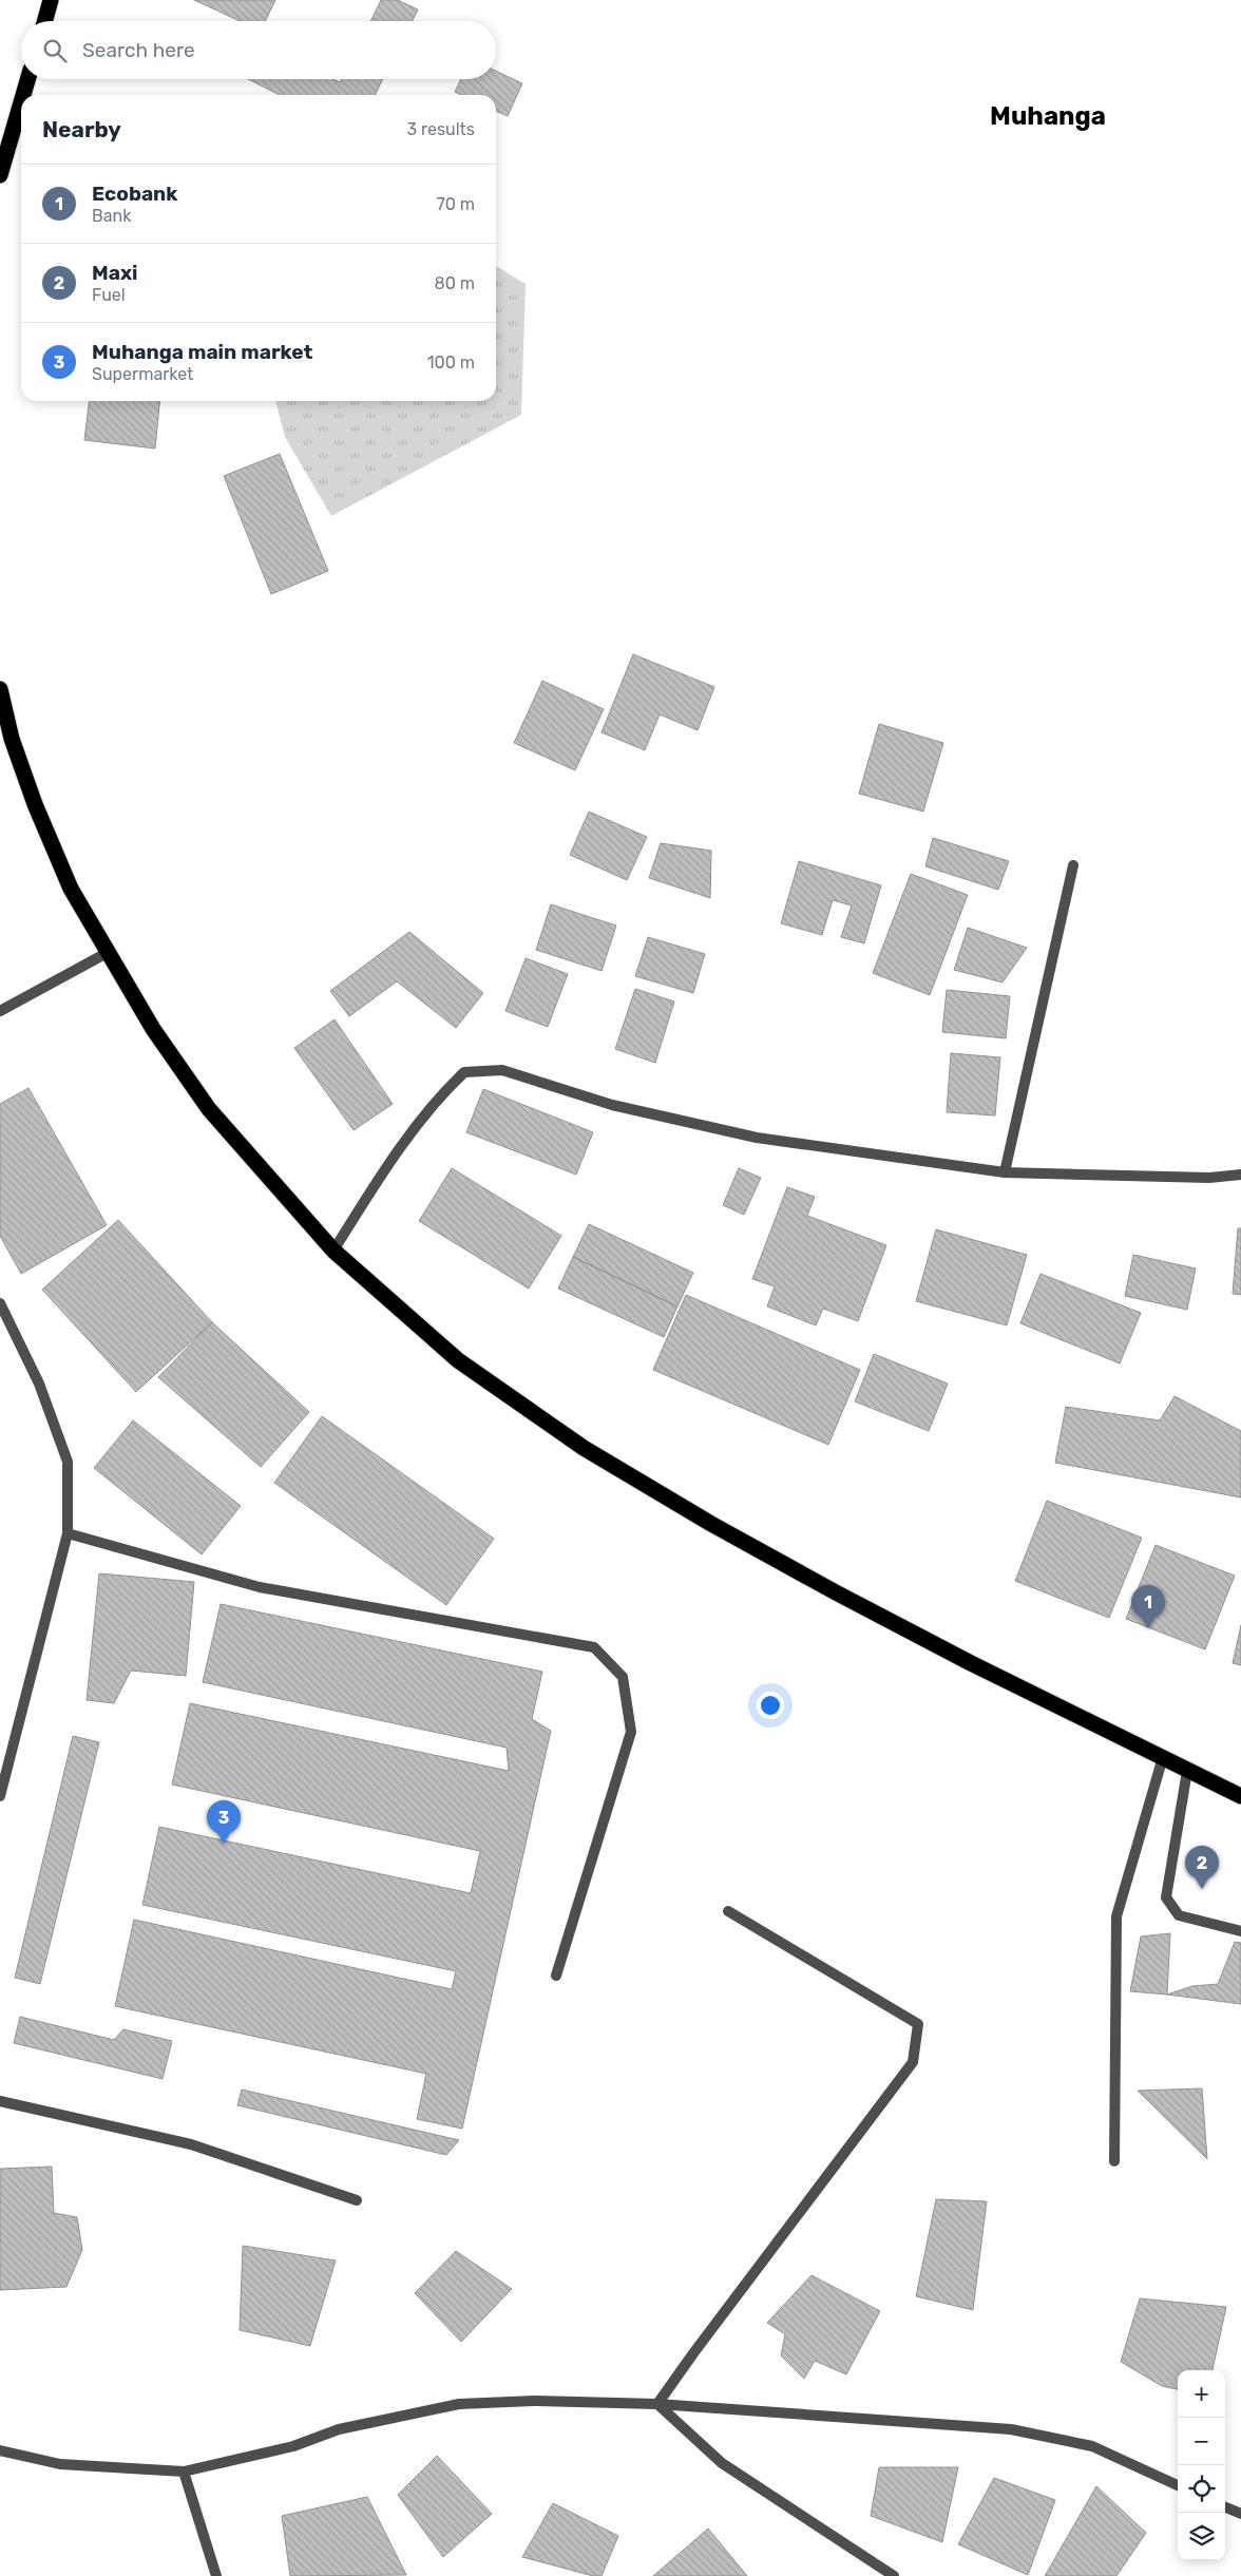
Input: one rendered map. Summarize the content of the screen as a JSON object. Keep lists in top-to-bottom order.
{
  "districts": ["Muhanga"],
  "page": {
    "search": "Search here",
    "heading": ["Nearby", "3 results"],
    "list": [
      {
        "mark": "1",
        "name": "Ecobank",
        "note": "Bank",
        "value": "70 m"
      },
      {
        "mark": "2",
        "name": "Maxi",
        "note": "Fuel",
        "value": "80 m"
      },
      {
        "mark": "3",
        "name": "Muhanga main market",
        "note": "Supermarket",
        "value": "100 m"
      }
    ],
    "pins": ["1", "3", "2"],
    "map_buttons": ["+", "−"]
  }
}
